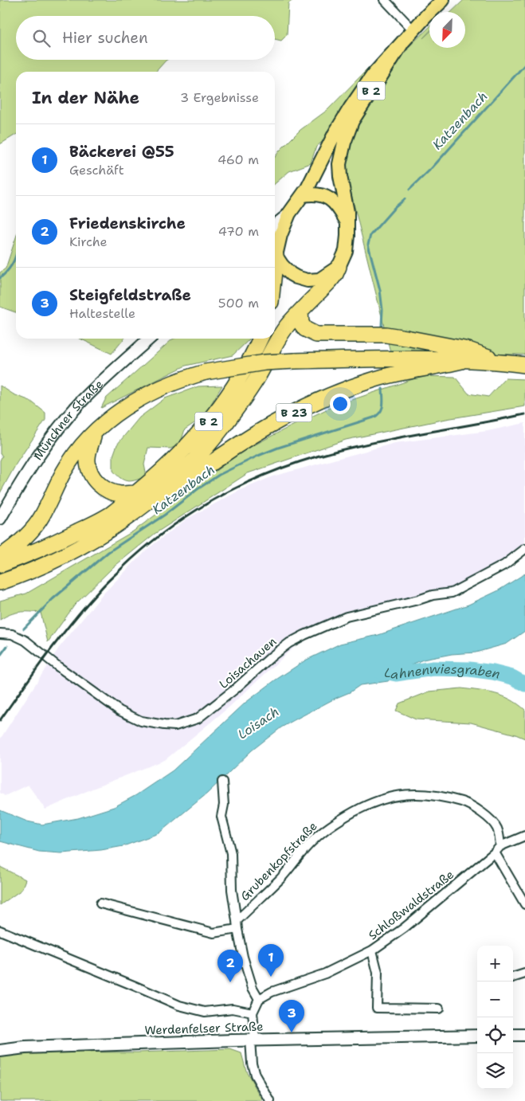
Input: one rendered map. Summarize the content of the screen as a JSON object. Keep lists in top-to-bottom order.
{
  "streets": {
    "highway": ["B 2", "B 23"],
    "street": [
      "Münchner Straße",
      "Loisachauen",
      "Grubenkopfstraße",
      "Schloßwaldstraße",
      "Werdenfelser Straße"
    ]
  },
  "crossings": [
    ["B 2", "B 23"],
    ["Grubenkopfstraße", "Schloßwaldstraße"]
  ],
  "water": ["Katzenbach", "Lahnenwiesgraben", "Loisach"],
  "north": "bottom left",
  "page": {
    "search": "Hier suchen",
    "heading": ["In der Nähe", "3 Ergebnisse"],
    "list": [
      {
        "mark": "1",
        "name": "Bäckerei @55",
        "note": "Geschäft",
        "value": "460 m"
      },
      {
        "mark": "2",
        "name": "Friedenskirche",
        "note": "Kirche",
        "value": "470 m"
      },
      {
        "mark": "3",
        "name": "Steigfeldstraße",
        "note": "Haltestelle",
        "value": "500 m"
      }
    ],
    "pins": ["1", "2", "3"],
    "map_buttons": ["+", "−"]
  }
}
